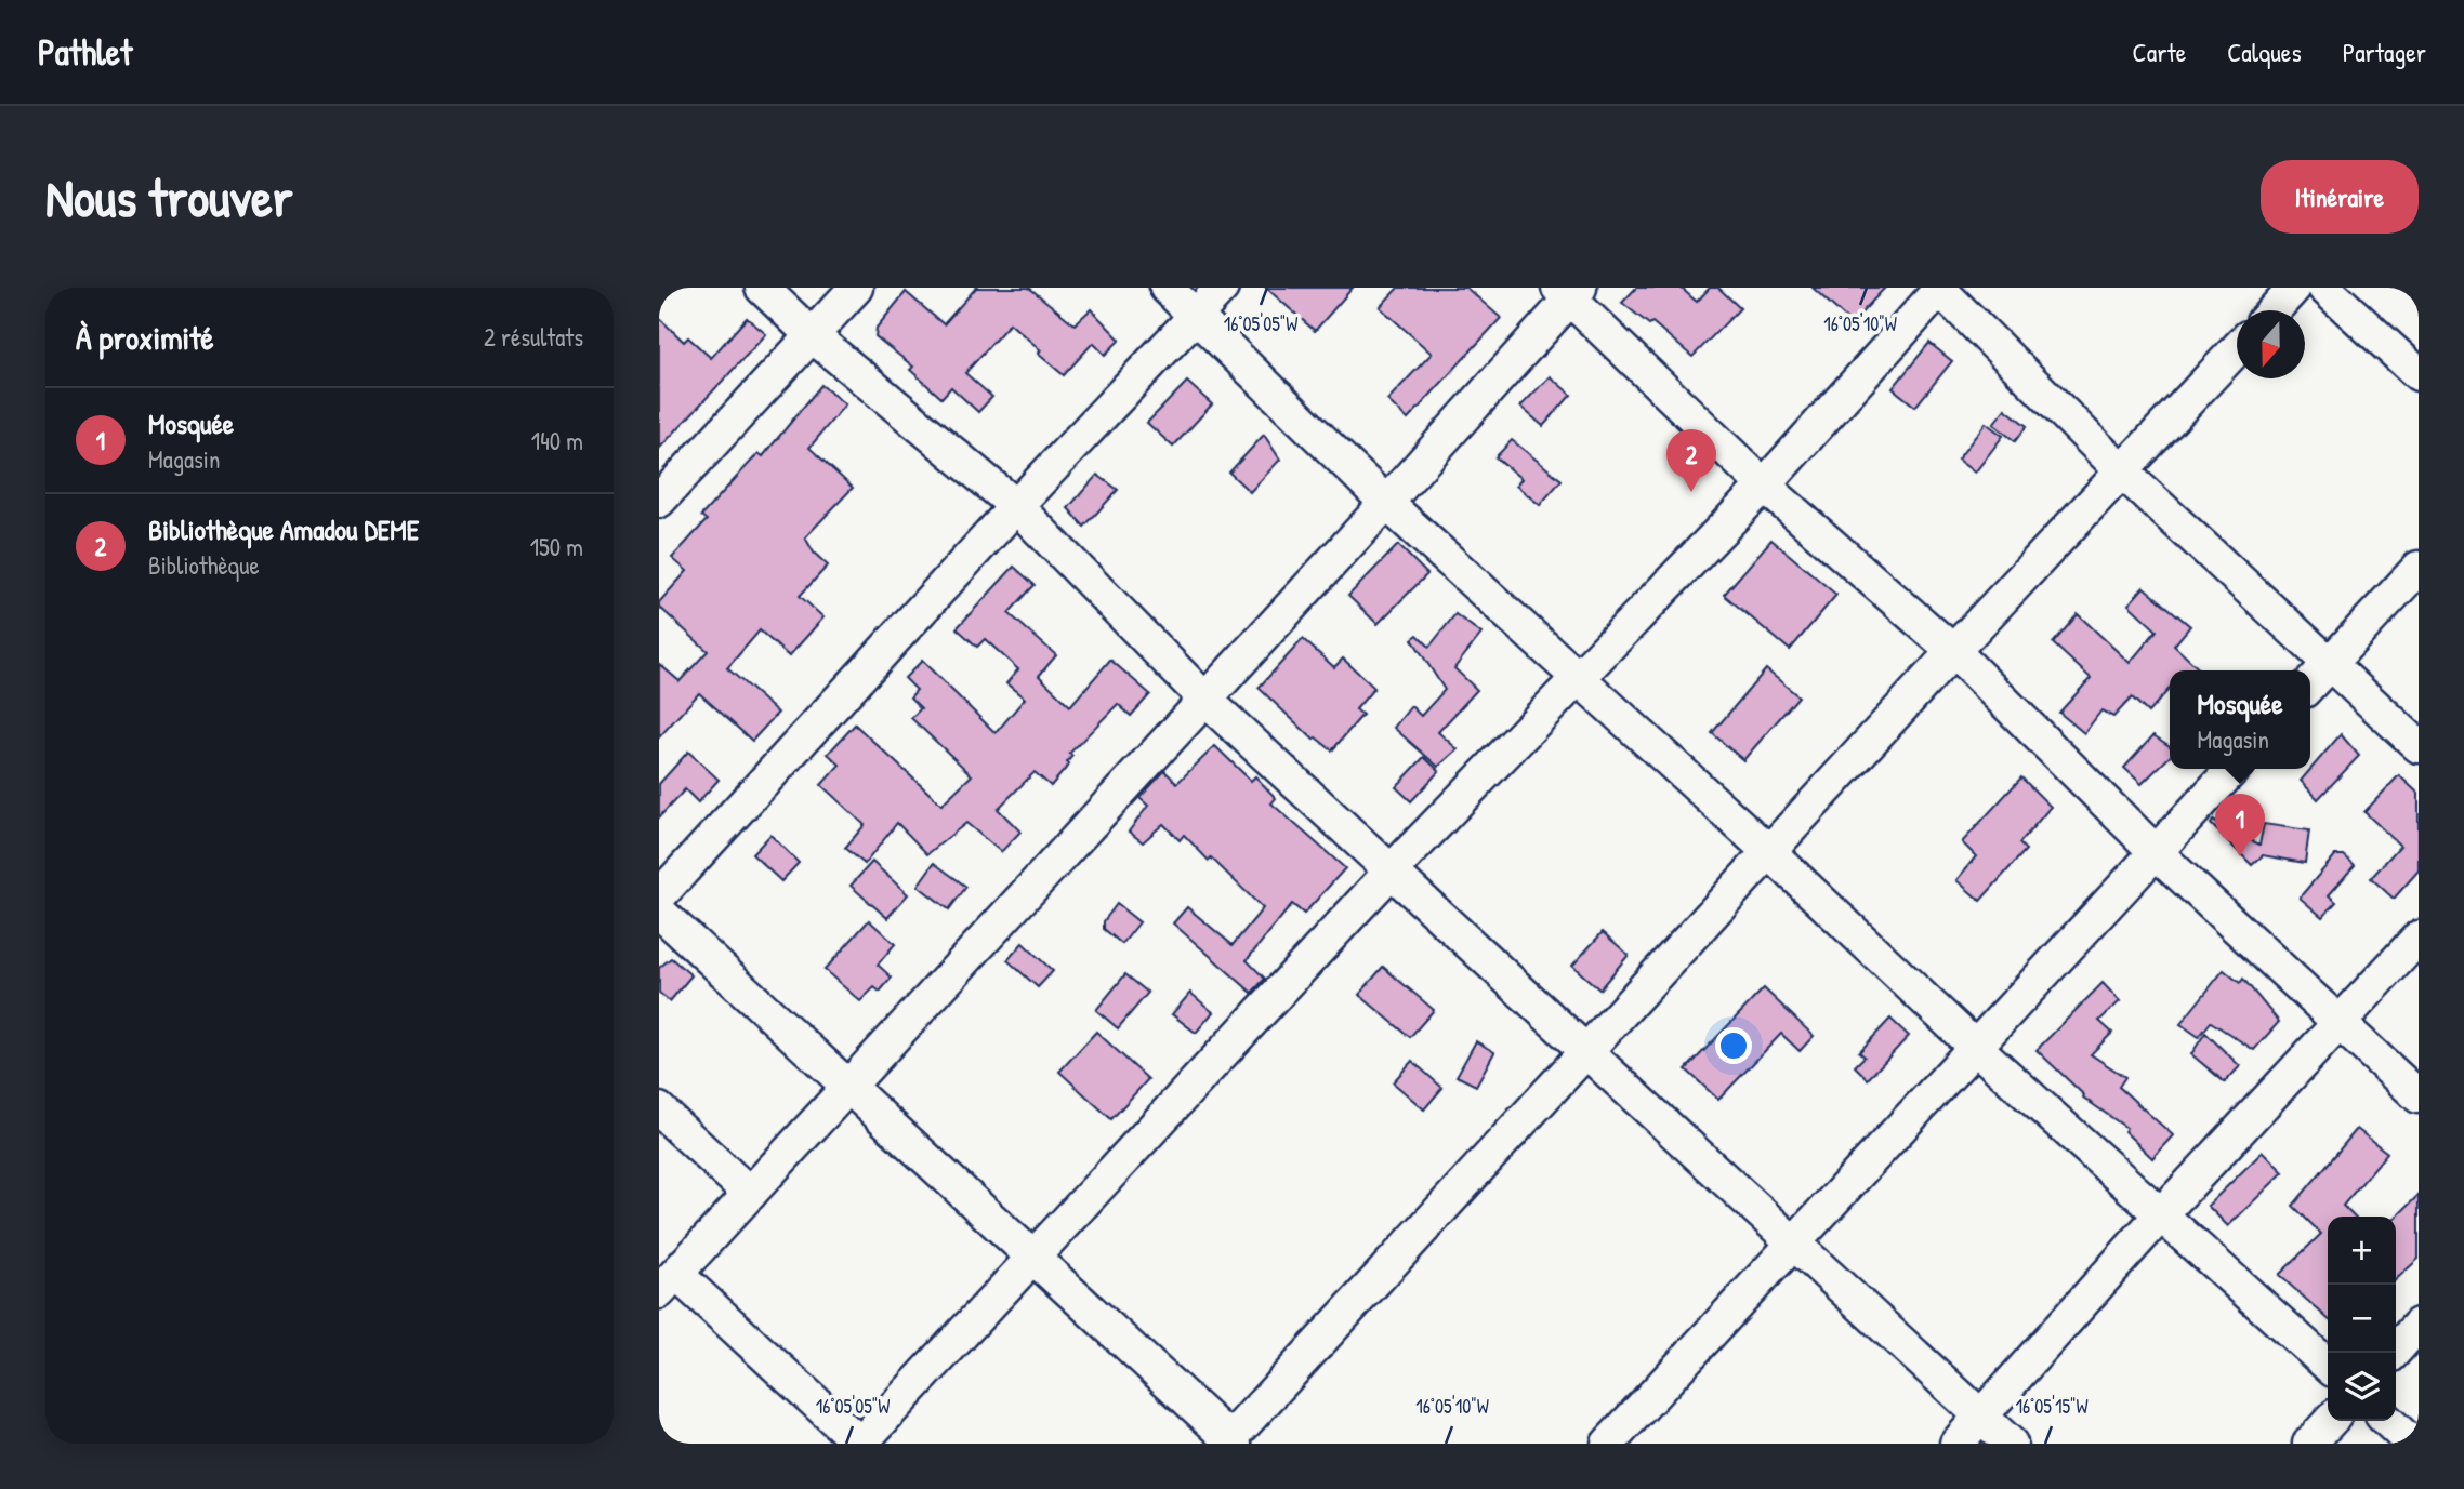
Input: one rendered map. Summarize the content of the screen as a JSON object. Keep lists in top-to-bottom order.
{
  "north": "bottom",
  "page": {
    "header": "Pathlet",
    "nav": ["Carte", "Calques", "Partager"],
    "buttons": "Itinéraire",
    "title": "Nous trouver",
    "heading": ["À proximité", "2 résultats"],
    "list": [
      {
        "mark": "1",
        "name": "Mosquée",
        "note": "Magasin",
        "value": "140 m"
      },
      {
        "mark": "2",
        "name": "Bibliothèque Amadou DEME",
        "note": "Bibliothèque",
        "value": "150 m"
      }
    ],
    "pins": ["2", "1"],
    "popup": ["Mosquée", "Magasin"],
    "map_buttons": ["+", "−"]
  },
  "coordinates": ["16°05'05\"W", "16°05'10\"W", "16°05'15\"W"]
}
